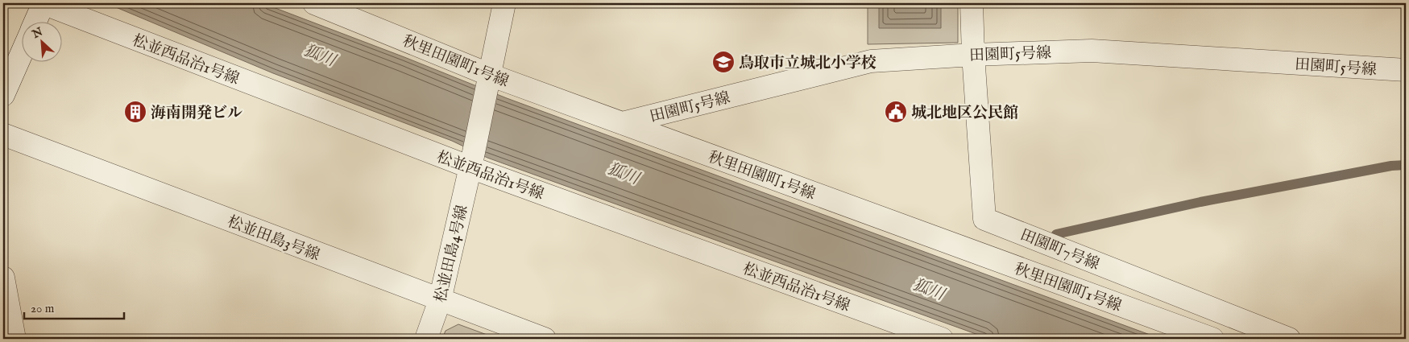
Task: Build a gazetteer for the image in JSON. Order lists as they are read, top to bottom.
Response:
{
  "streets": {
    "street": [
      "田園町5号線",
      "松並西品治1号線",
      "秋里田園町1号線",
      "松並田島3号線",
      "田園町7号線",
      "松並田島4号線"
    ]
  },
  "crossings": [
    ["田園町5号線", "秋里田園町1号線"],
    ["田園町5号線", "田園町7号線"],
    ["松並西品治1号線", "松並田島4号線"],
    ["秋里田園町1号線", "松並田島4号線"],
    ["松並田島3号線", "松並田島4号線"]
  ],
  "water": ["狐川"],
  "places": {
    "school or university": ["鳥取市立城北小学校"],
    "building": ["海南開発ビル"],
    "public building": ["城北地区公民館"]
  },
  "scale_bar": "20 m",
  "north": "top left"
}
